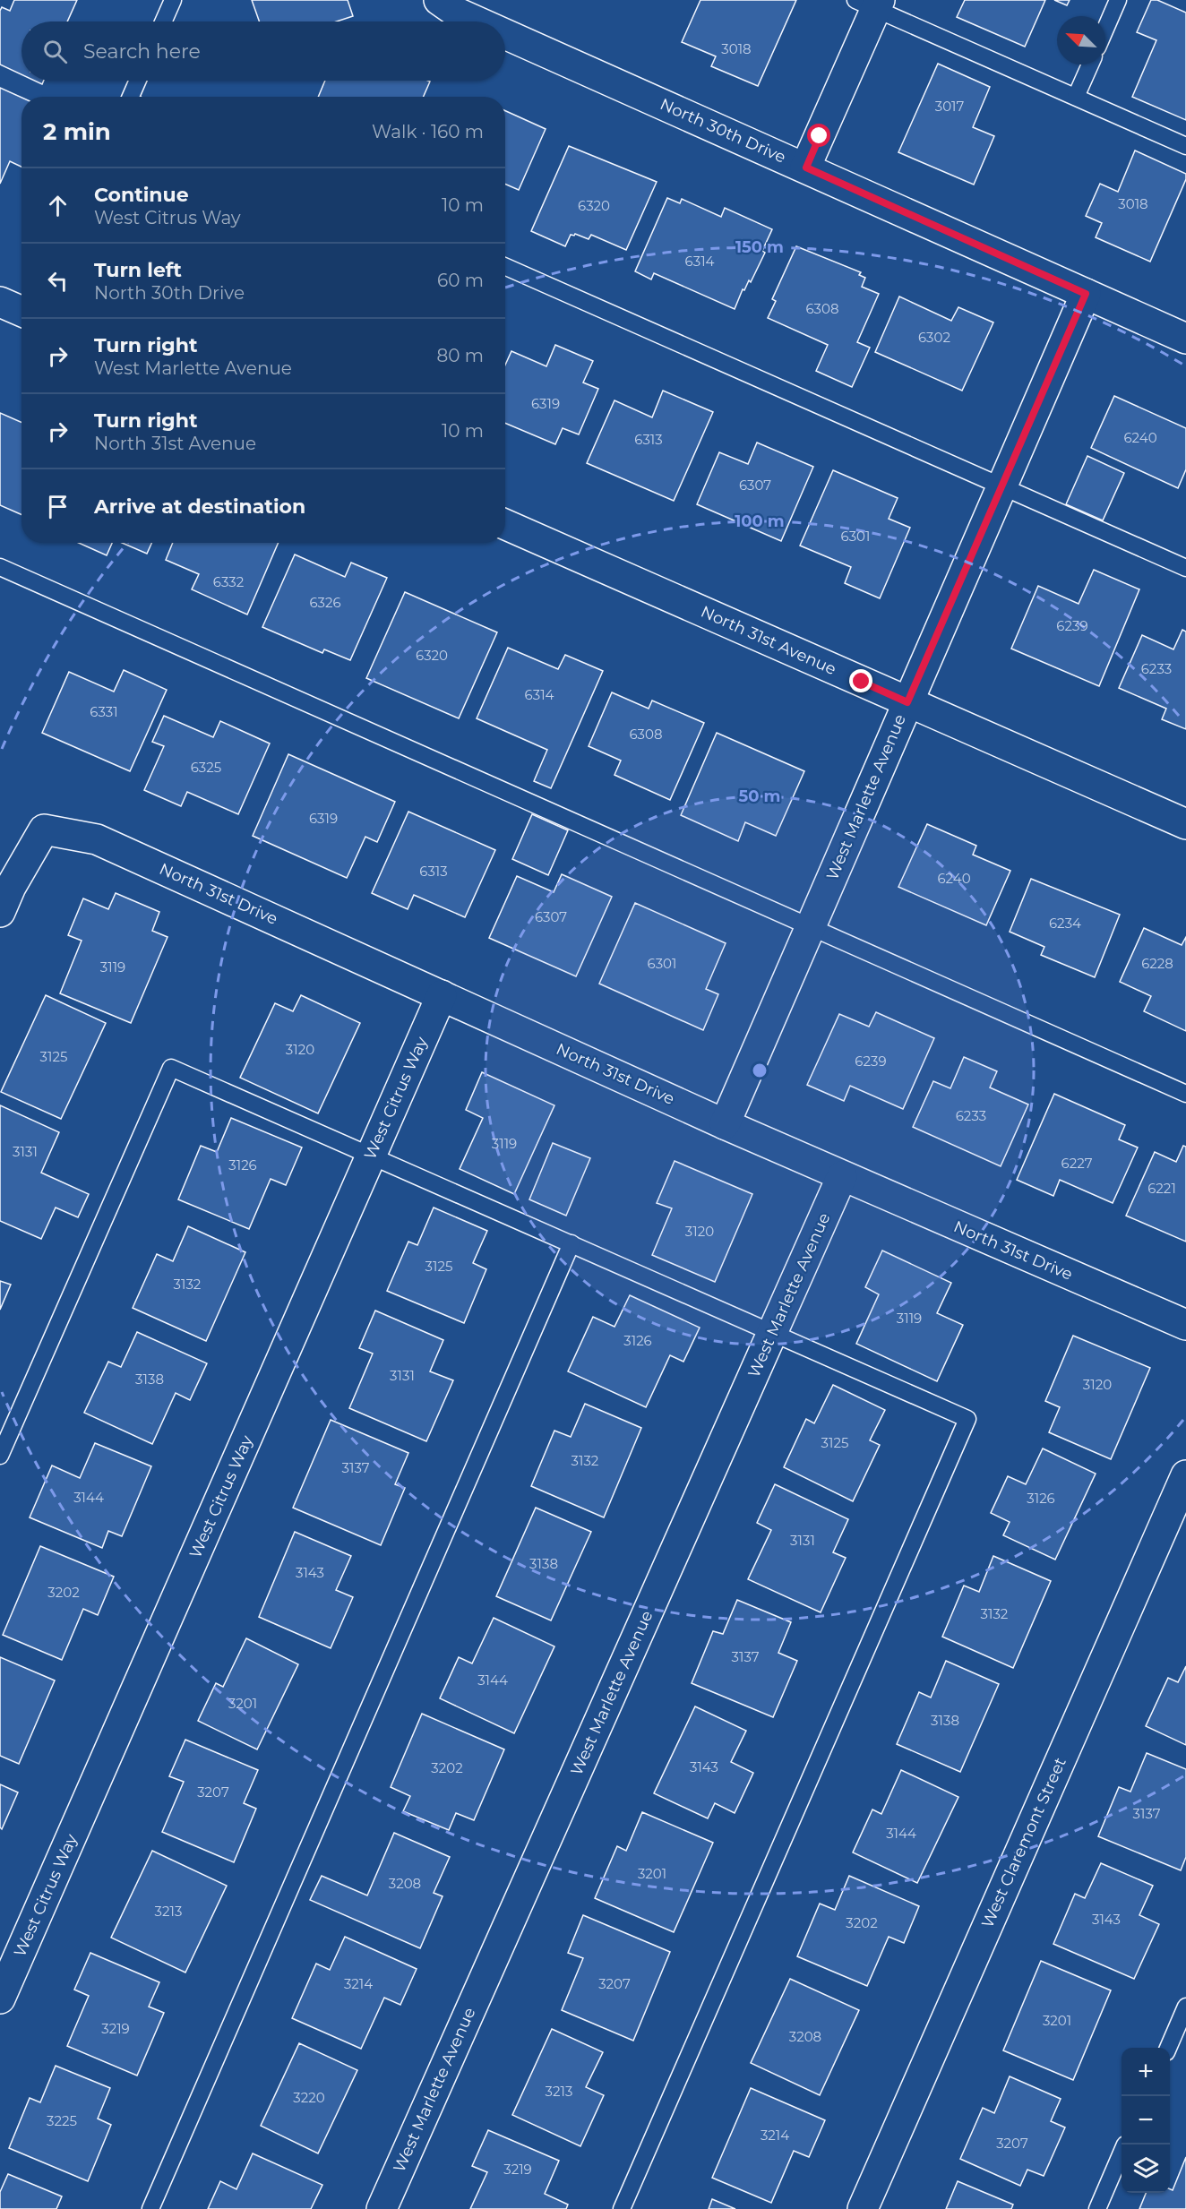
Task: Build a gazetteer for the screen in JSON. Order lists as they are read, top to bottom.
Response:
{
  "streets": {
    "street": [
      "North 30th Drive",
      "North 31st Avenue",
      "West Marlette Avenue",
      "North 31st Drive",
      "West Citrus Way",
      "West Claremont Street"
    ]
  },
  "crossings": [
    ["North 30th Drive", "West Marlette Avenue"],
    ["North 31st Avenue", "West Marlette Avenue"],
    ["West Marlette Avenue", "North 31st Drive"],
    ["North 31st Drive", "West Citrus Way"]
  ],
  "house_numbers": [
    "3018",
    "3017",
    "3018",
    "6320",
    "6314",
    "6308",
    "6302",
    "6319",
    "6240",
    "6313",
    "6307",
    "6301",
    "6332",
    "6326",
    "6239",
    "6320",
    "6233",
    "6314",
    "6331",
    "6308",
    "6325",
    "6319",
    "6313",
    "6240",
    "6307",
    "6234",
    "6301",
    "6228",
    "3119",
    "3120",
    "3125",
    "6239",
    "6233",
    "3119",
    "3131",
    "6227",
    "3126",
    "6221",
    "3120",
    "3125",
    "3132",
    "3119",
    "3126",
    "3131",
    "3138",
    "3120",
    "3125",
    "3132",
    "3137",
    "3144",
    "3126",
    "3131",
    "3138",
    "3143",
    "3202",
    "3132",
    "3137",
    "3144",
    "3201",
    "3138",
    "3143",
    "3202",
    "3207",
    "3137",
    "3144",
    "3201",
    "3208",
    "3213",
    "3143",
    "3202",
    "3214",
    "3207",
    "3201",
    "3219",
    "3208",
    "3213",
    "3220",
    "3225",
    "3214",
    "3207",
    "3219"
  ],
  "north": "top left",
  "page": {
    "search": "Search here",
    "heading": ["2 min", "Walk · 160 m"],
    "list": [
      ["Continue", "West Citrus Way", "10 m"],
      ["Turn left", "North 30th Drive", "60 m"],
      ["Turn right", "West Marlette Avenue", "80 m"],
      ["Turn right", "North 31st Avenue", "10 m"],
      "Arrive at destination"
    ],
    "map_buttons": ["+", "−"]
  },
  "rings": ["150 m", "100 m", "50 m"]
}
